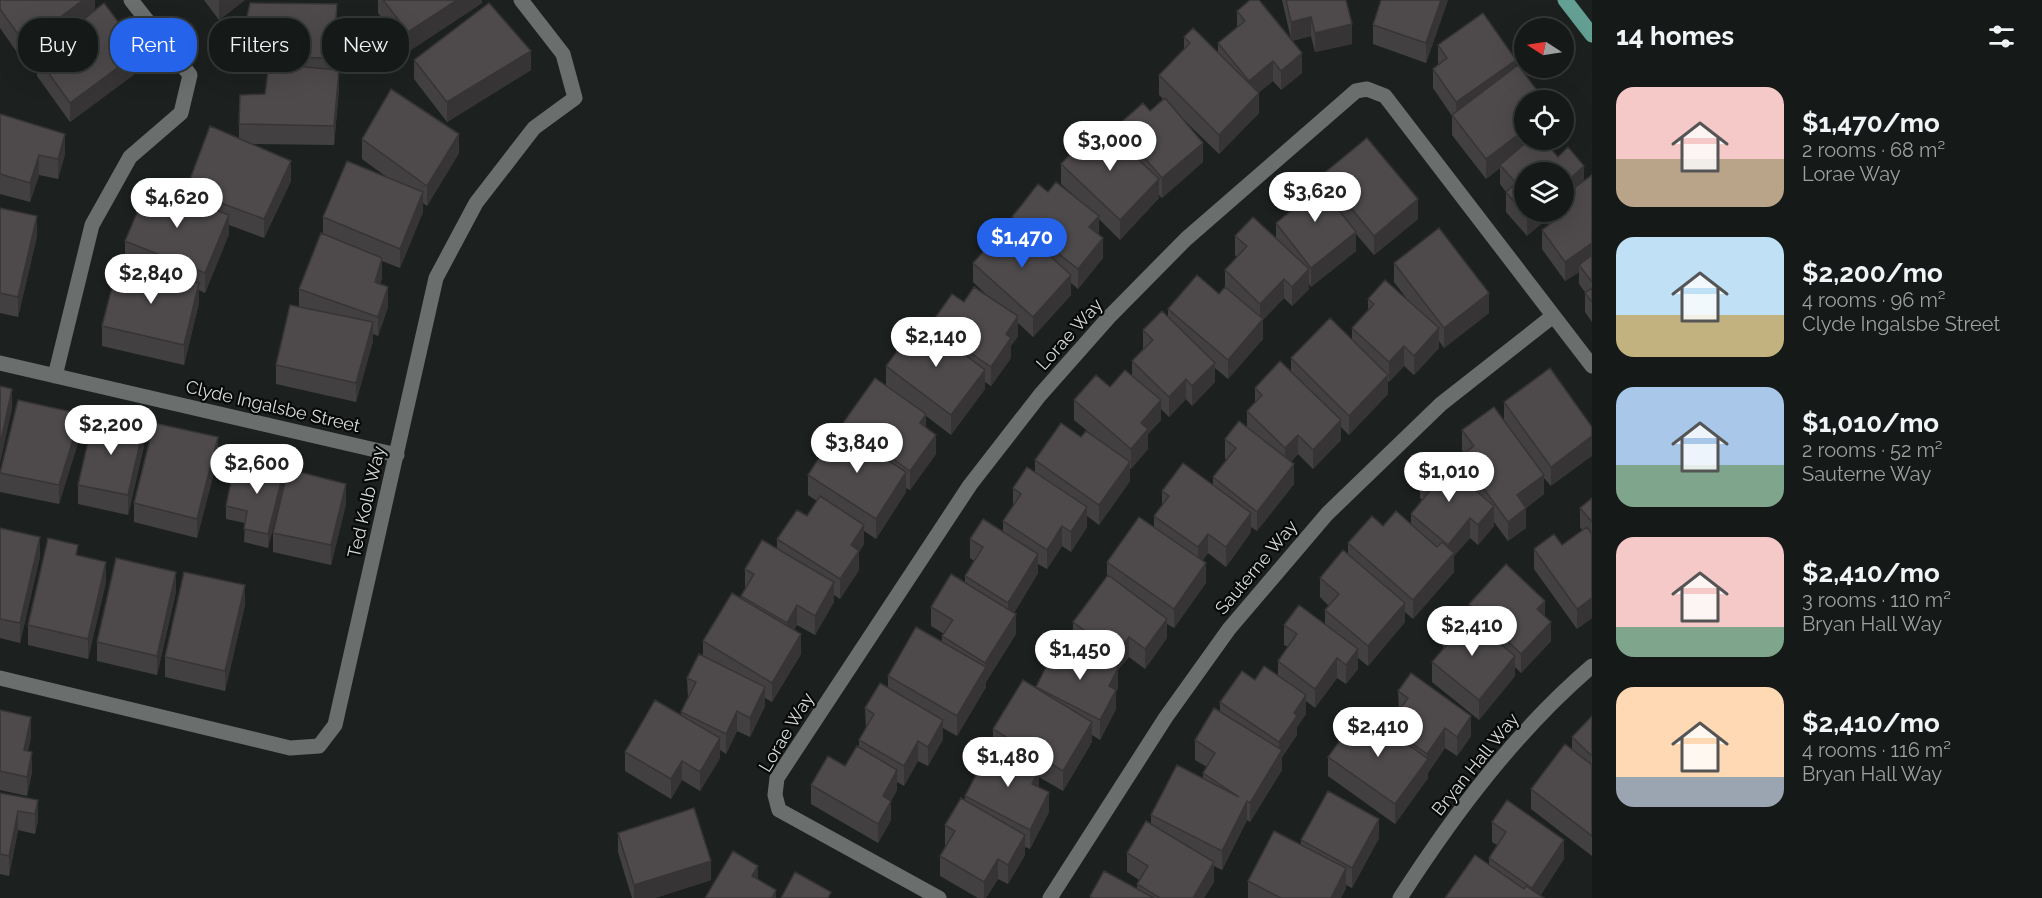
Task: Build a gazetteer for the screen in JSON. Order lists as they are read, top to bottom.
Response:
{
  "streets": {
    "street": [
      "Lorae Way",
      "Clyde Ingalsbe Street",
      "Ted Kolb Way",
      "Sauterne Way",
      "Bryan Hall Way"
    ]
  },
  "crossings": [
    ["Lorae Way", "Sauterne Way"],
    ["Clyde Ingalsbe Street", "Ted Kolb Way"]
  ],
  "north": "left",
  "page": {
    "heading": "14 homes",
    "chip": [
      "Buy",
      "Rent",
      "Filters",
      "New"
    ],
    "list": [
      {
        "name": "$1,470/mo",
        "note": "2 rooms · 68 m² · Lorae Way"
      },
      {
        "name": "$2,200/mo",
        "note": "4 rooms · 96 m² · Clyde Ingalsbe Street"
      },
      {
        "name": "$1,010/mo",
        "note": "2 rooms · 52 m² · Sauterne Way"
      },
      {
        "name": "$2,410/mo",
        "note": "3 rooms · 110 m² · Bryan Hall Way"
      },
      {
        "name": "$2,410/mo",
        "note": "4 rooms · 116 m² · Bryan Hall Way"
      }
    ],
    "price": [
      "$3,000",
      "$3,620",
      "$4,620",
      "$1,470",
      "$2,840",
      "$2,140",
      "$2,200",
      "$3,840",
      "$2,600",
      "$1,010",
      "$2,410",
      "$1,450",
      "$2,410",
      "$1,480"
    ]
  }
}
